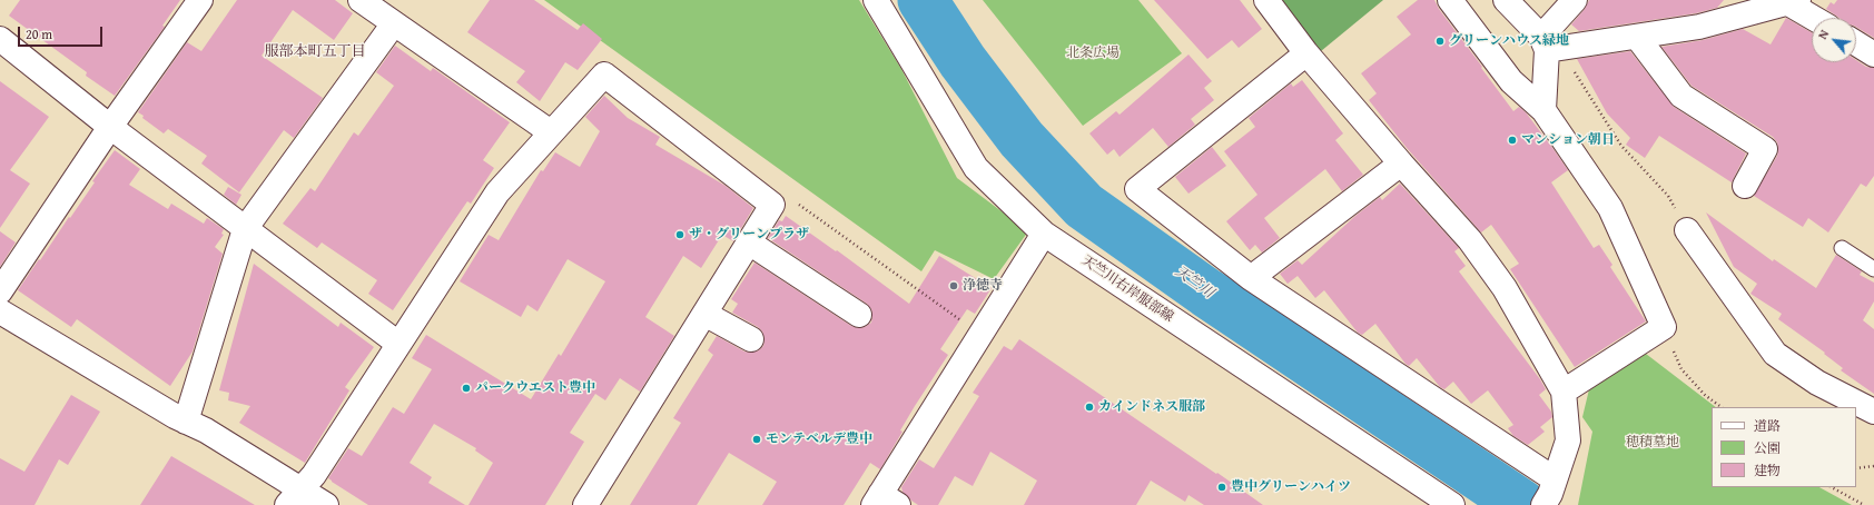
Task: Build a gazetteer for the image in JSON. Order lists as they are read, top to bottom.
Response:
{
  "streets": {
    "street": ["天竺川右岸服部線"]
  },
  "districts": ["服部本町五丁目"],
  "water": ["天竺川"],
  "parks": ["北条広場", "穂積墓地"],
  "places": [
    "グリーンハウス緑地",
    "マンション朝日",
    "ザ・グリーンプラザ",
    "浄徳寺",
    "パークウエスト豊中",
    "カインドネス服部",
    "モンテベルデ豊中",
    "豊中グリーンハイツ"
  ],
  "legend": ["道路", "公園", "建物"],
  "scale_bar": "20 m",
  "north": "top left"
}
